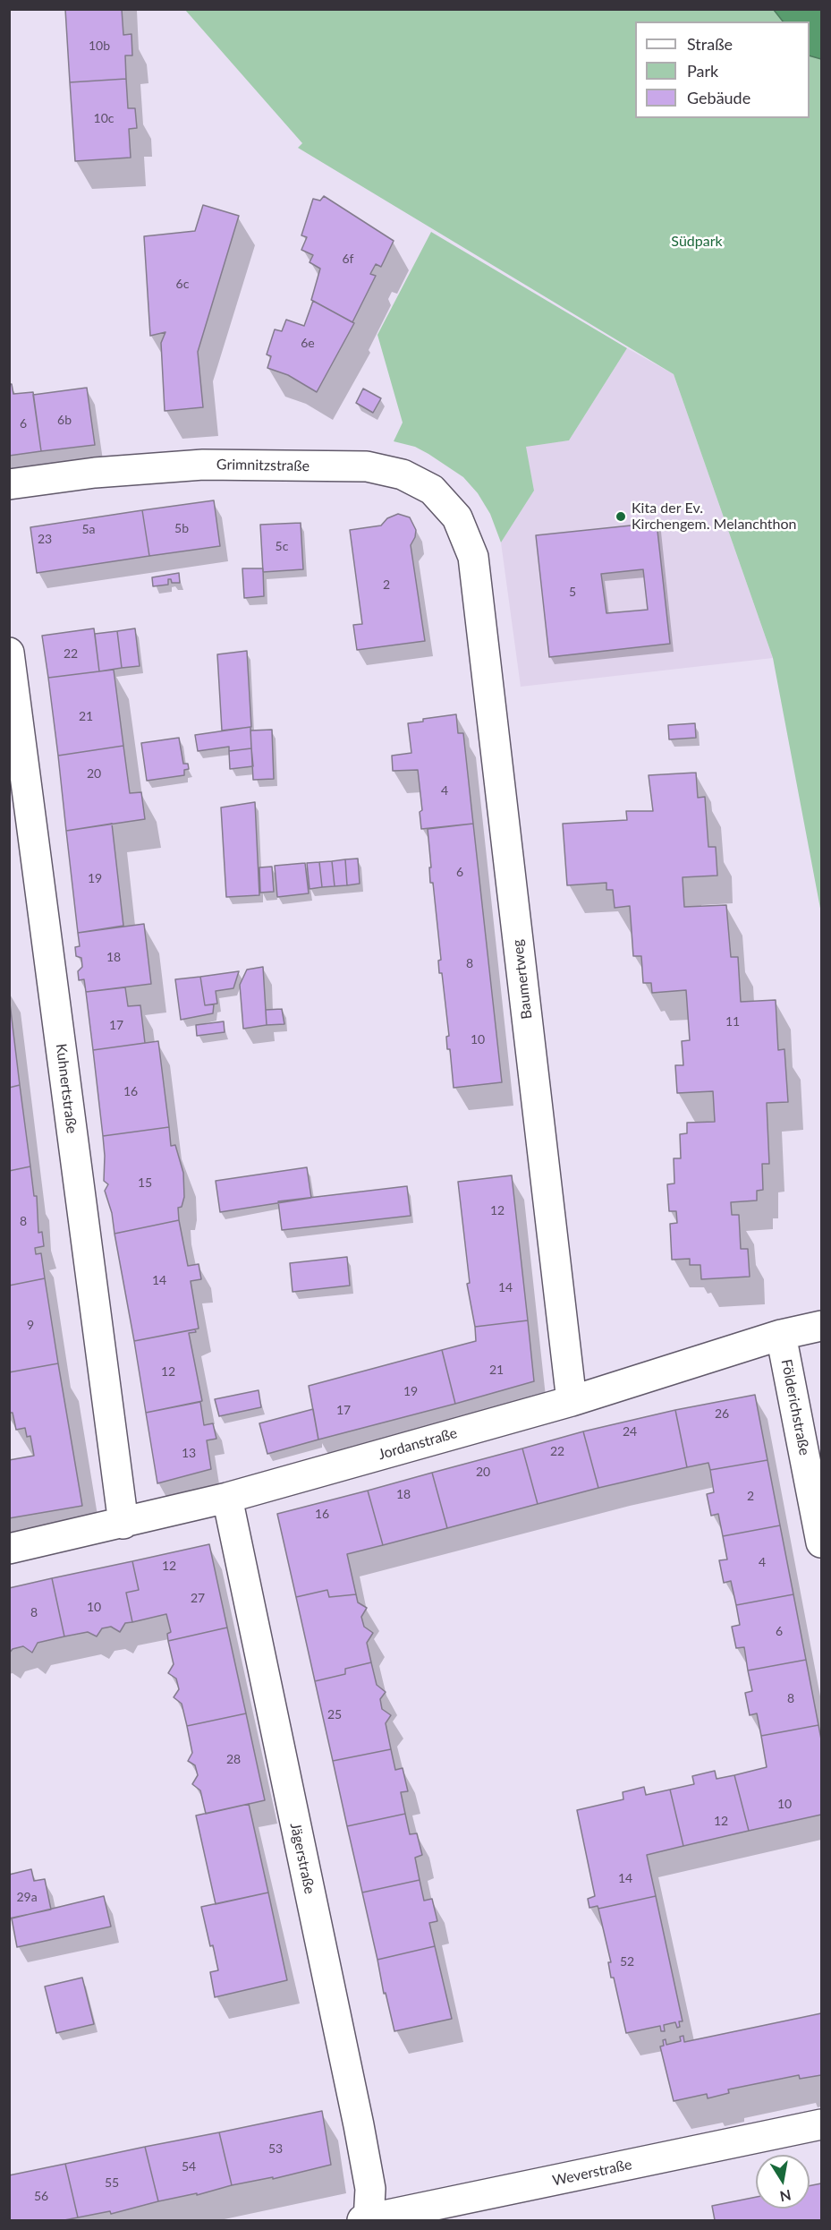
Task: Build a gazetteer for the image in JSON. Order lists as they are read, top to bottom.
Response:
{
  "streets": {
    "street": [
      "Grimnitzstraße",
      "Baumertweg",
      "Kuhnertstraße",
      "Földerichstraße",
      "Jordanstraße",
      "Jägerstraße",
      "Weverstraße"
    ]
  },
  "crossings": [
    ["Grimnitzstraße", "Baumertweg"],
    ["Baumertweg", "Jordanstraße"],
    ["Kuhnertstraße", "Jordanstraße"],
    ["Földerichstraße", "Jordanstraße"],
    ["Jordanstraße", "Jägerstraße"],
    ["Jägerstraße", "Weverstraße"]
  ],
  "parks": ["Südpark"],
  "places": ["Kita der Ev. Kirchengem. Melanchthon"],
  "house_numbers": [
    "10b",
    "10c",
    "6f",
    "6c",
    "6e",
    "6b",
    "6",
    "5b",
    "5a",
    "23",
    "5c",
    "2",
    "5",
    "22",
    "21",
    "20",
    "4",
    "6",
    "19",
    "18",
    "8",
    "11",
    "17",
    "10",
    "16",
    "15",
    "12",
    "8",
    "14",
    "14",
    "9",
    "21",
    "12",
    "19",
    "17",
    "26",
    "24",
    "22",
    "13",
    "20",
    "18",
    "2",
    "16",
    "4",
    "12",
    "27",
    "10",
    "8",
    "6",
    "8",
    "25",
    "28",
    "10",
    "12",
    "14",
    "29a",
    "52",
    "53",
    "54",
    "55",
    "56"
  ],
  "legend": ["Straße", "Park", "Gebäude"],
  "north": "bottom"
}
